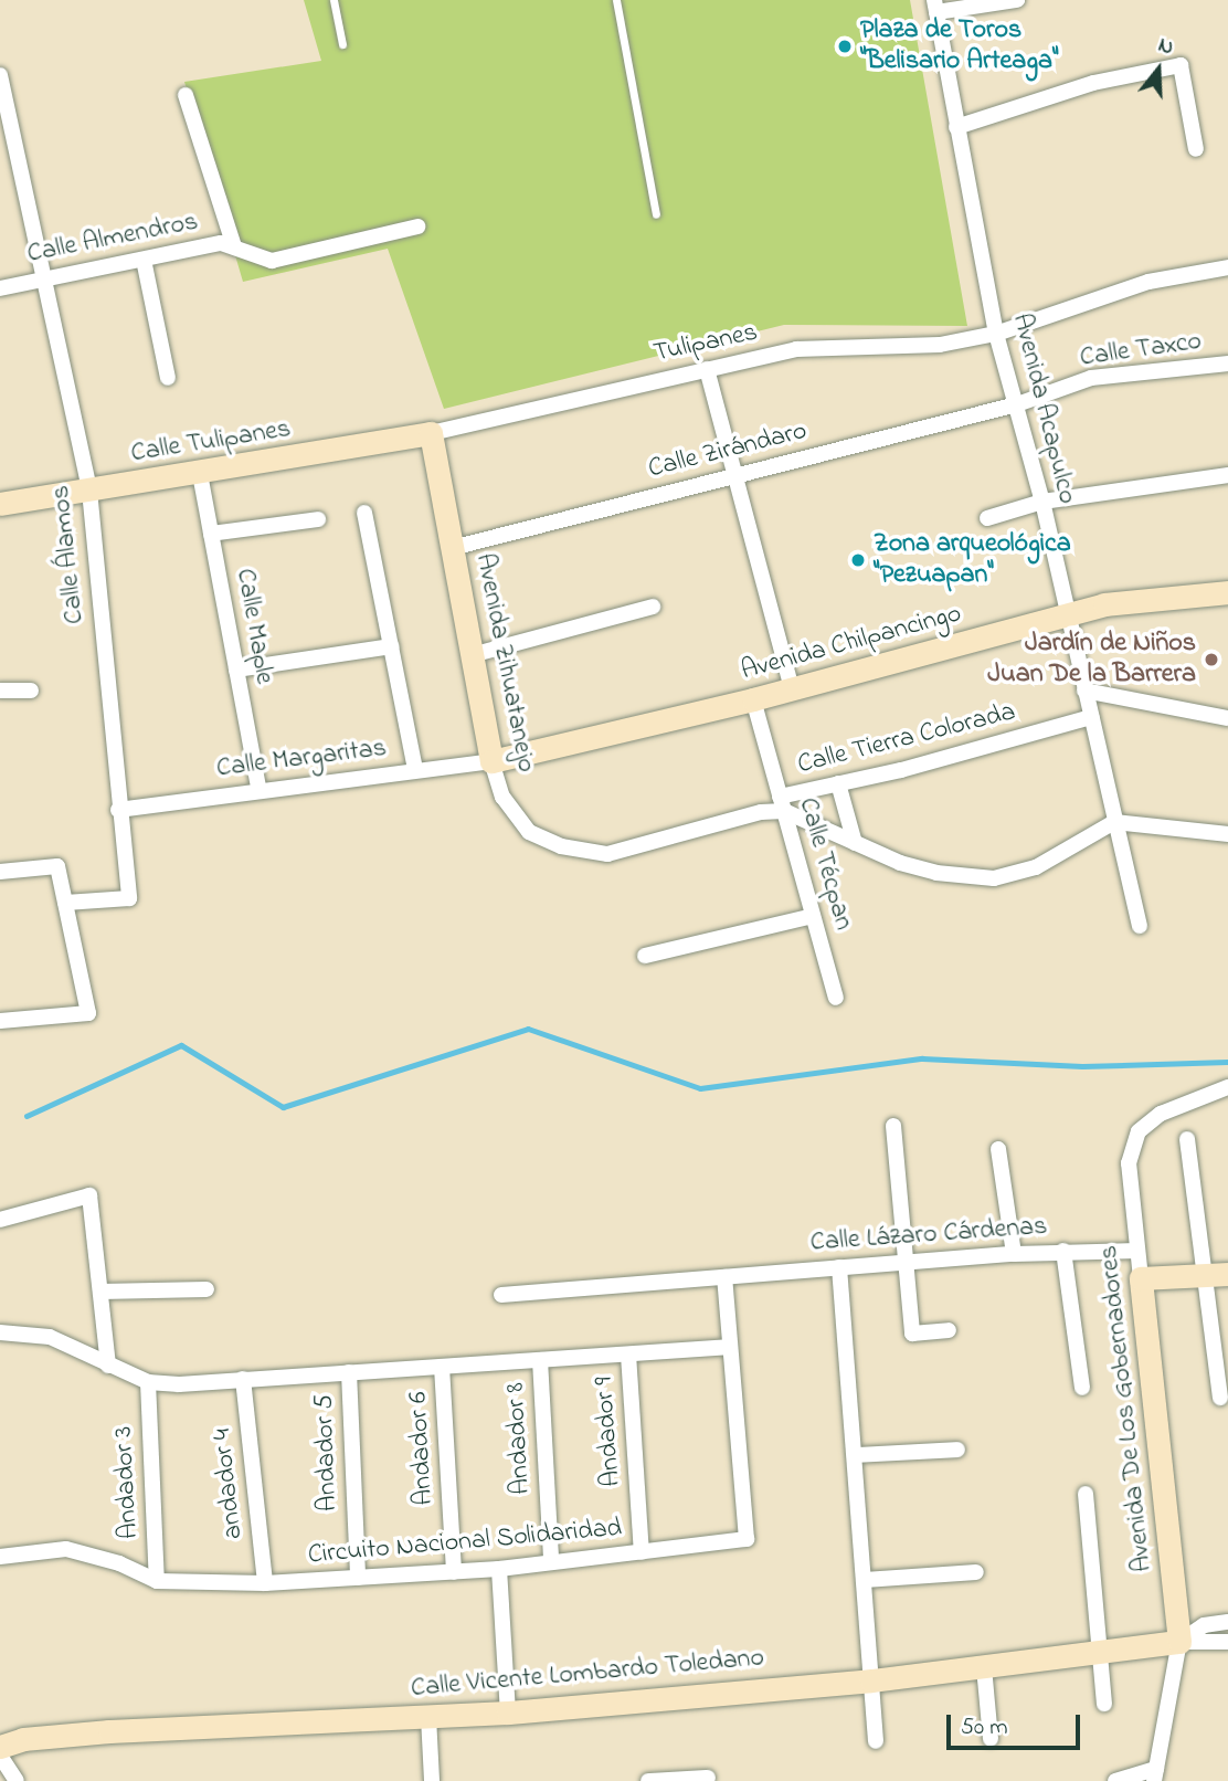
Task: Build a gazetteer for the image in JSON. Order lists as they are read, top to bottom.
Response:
{
  "streets": {
    "street": [
      "Calle Almendros",
      "Tulipanes",
      "Calle Taxco",
      "Avenida Acapulco",
      "Calle Tulipanes",
      "Calle Zirándaro",
      "Calle Álamos",
      "Calle Maple",
      "Avenida Chilpancingo",
      "Avenida Zihuatanejo",
      "Calle Tierra Colorada",
      "Calle Margaritas",
      "Calle Técpan",
      "Calle Lázaro Cárdenas",
      "Avenida De Los Gobernadores",
      "Andador 9",
      "Andador 8",
      "Andador 6",
      "Andador 5",
      "Andador 3",
      "andador 4",
      "Circuito Nacional Solidaridad",
      "Calle Vicente Lombardo Toledano"
    ]
  },
  "crossings": [
    ["Calle Almendros", "Calle Álamos"],
    ["Tulipanes", "Avenida Acapulco"],
    ["Tulipanes", "Calle Tulipanes"],
    ["Tulipanes", "Avenida Zihuatanejo"],
    ["Calle Taxco", "Avenida Acapulco"],
    ["Calle Taxco", "Calle Zirándaro"],
    ["Avenida Acapulco", "Calle Zirándaro"],
    ["Avenida Acapulco", "Avenida Chilpancingo"],
    ["Avenida Acapulco", "Calle Tierra Colorada"],
    ["Calle Tulipanes", "Calle Álamos"],
    ["Calle Tulipanes", "Calle Maple"],
    ["Calle Tulipanes", "Avenida Zihuatanejo"],
    ["Calle Zirándaro", "Avenida Zihuatanejo"],
    ["Calle Álamos", "Calle Margaritas"],
    ["Calle Maple", "Calle Margaritas"],
    ["Avenida Chilpancingo", "Avenida Zihuatanejo"],
    ["Avenida Chilpancingo", "Calle Margaritas"],
    ["Avenida Chilpancingo", "Calle Técpan"],
    ["Avenida Zihuatanejo", "Calle Tierra Colorada"],
    ["Avenida Zihuatanejo", "Calle Margaritas"],
    ["Avenida Zihuatanejo", "Calle Técpan"],
    ["Calle Tierra Colorada", "Calle Técpan"],
    ["Calle Lázaro Cárdenas", "Avenida De Los Gobernadores"],
    ["Calle Lázaro Cárdenas", "Circuito Nacional Solidaridad"],
    ["Avenida De Los Gobernadores", "Calle Vicente Lombardo Toledano"],
    ["Andador 9", "Circuito Nacional Solidaridad"],
    ["Andador 8", "Circuito Nacional Solidaridad"],
    ["Andador 6", "Circuito Nacional Solidaridad"],
    ["Andador 5", "Circuito Nacional Solidaridad"],
    ["Andador 3", "Circuito Nacional Solidaridad"],
    ["andador 4", "Circuito Nacional Solidaridad"]
  ],
  "places": ["Plaza de Toros \"Belisario Arteaga\"", "Zona arqueológica \"Pezuapan\"", "Jardín de Niños Juan De la Barrera"],
  "scale_bar": "50 m",
  "north": "top"
}
